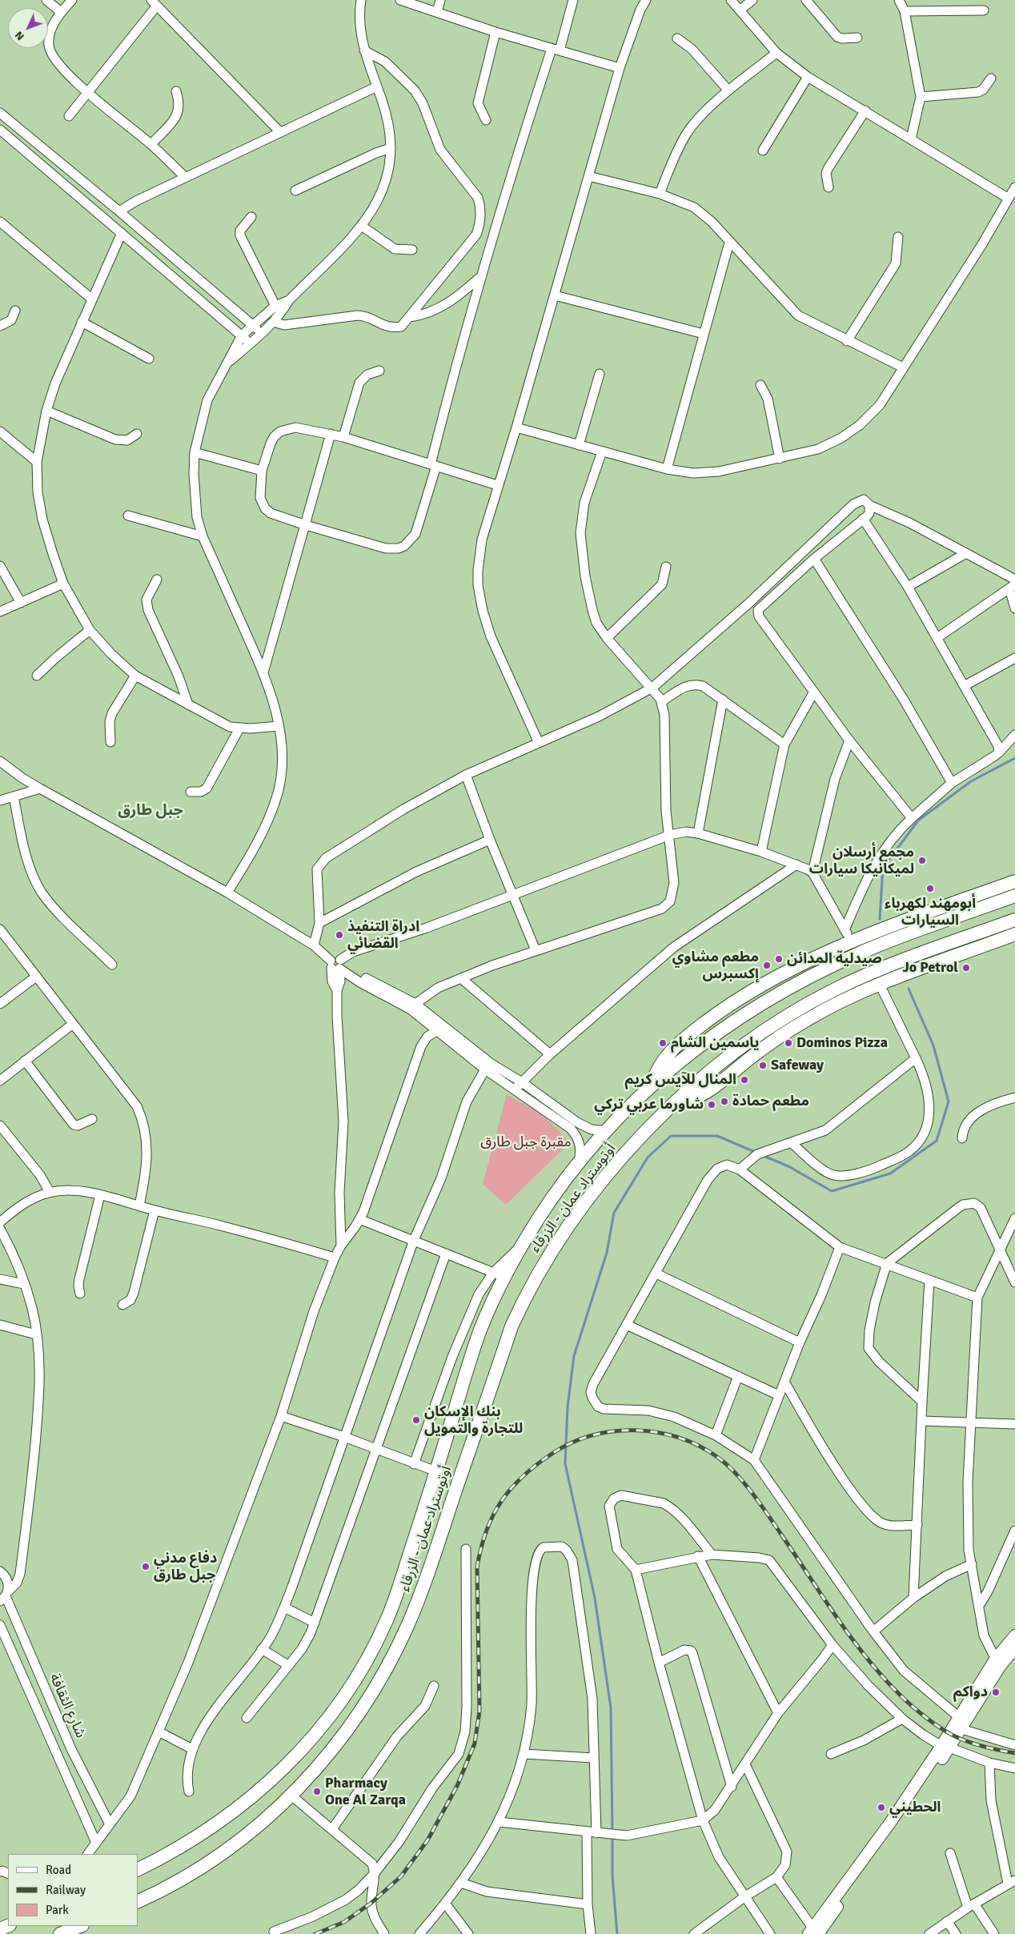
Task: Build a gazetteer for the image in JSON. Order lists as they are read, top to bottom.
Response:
{
  "streets": {
    "highway": ["أوتوستراد عمان - الزرقاء"],
    "street": ["شارع الثقافة"]
  },
  "districts": ["جبل طارق"],
  "parks": ["مقبرة جبل طارق"],
  "places": [
    "مجمع أرسلان لميكانيكا سيارات",
    "أبومهند لكهرباء السيارات",
    "ادراة التنفيذ القضائي",
    "صيدلية المدائن",
    "مطعم مشاوي إكسبرس",
    "Jo Petrol",
    "ياسمين الشام",
    "Dominos Pizza",
    "Safeway",
    "المنال للآيس كريم",
    "مطعم حمادة",
    "شاورما عربي تركي",
    "بنك الإسكان للتجارة والتمويل",
    "دفاع مدني جبل طارق",
    "دواكم",
    "Pharmacy One Al Zarqa",
    "الحطيني"
  ],
  "legend": ["Road", "Railway", "Park"],
  "north": "bottom left"
}
